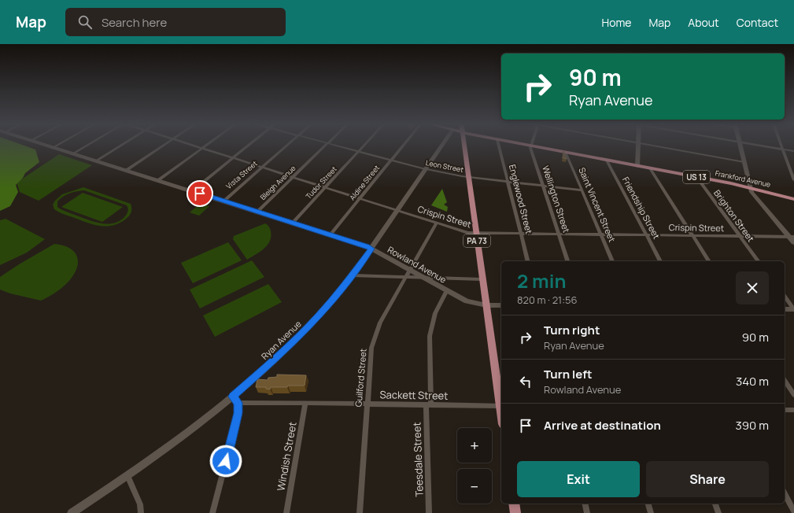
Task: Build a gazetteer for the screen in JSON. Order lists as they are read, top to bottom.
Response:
{
  "streets": {
    "main road": ["US 13", "Frankford Avenue", "PA 73"],
    "street": [
      "Leon Street",
      "Vista Street",
      "Bleigh Avenue",
      "Tudor Street",
      "Aldine Street",
      "Englewood Street",
      "Wellington Street",
      "Saint Vincent Street",
      "Friendship Street",
      "Brighton Street",
      "Crispin Street",
      "Rowland Avenue",
      "Ryan Avenue",
      "Guilford Street",
      "Sackett Street",
      "Windish Street",
      "Teesdale Street"
    ]
  },
  "crossings": [
    ["Leon Street", "Tudor Street"],
    ["Leon Street", "Aldine Street"],
    ["Leon Street", "Englewood Street"],
    ["Leon Street", "Wellington Street"],
    ["Leon Street", "Saint Vincent Street"],
    ["Leon Street", "PA 73"],
    ["Leon Street", "Ryan Avenue"],
    ["Vista Street", "Crispin Street"],
    ["Vista Street", "Rowland Avenue"],
    ["Frankford Avenue", "Wellington Street"],
    ["Frankford Avenue", "Saint Vincent Street"],
    ["Frankford Avenue", "Friendship Street"],
    ["Frankford Avenue", "Brighton Street"],
    ["Bleigh Avenue", "Crispin Street"],
    ["Bleigh Avenue", "Rowland Avenue"],
    ["Tudor Street", "Crispin Street"],
    ["Tudor Street", "Rowland Avenue"],
    ["Aldine Street", "Crispin Street"],
    ["Aldine Street", "Rowland Avenue"],
    ["Englewood Street", "Crispin Street"],
    ["Wellington Street", "Crispin Street"],
    ["Saint Vincent Street", "Crispin Street"],
    ["Friendship Street", "Crispin Street"],
    ["Brighton Street", "Crispin Street"],
    ["Crispin Street", "PA 73"],
    ["Crispin Street", "Ryan Avenue"],
    ["Crispin Street", "Guilford Street"],
    ["PA 73", "Rowland Avenue"],
    ["PA 73", "Sackett Street"],
    ["Rowland Avenue", "Ryan Avenue"],
    ["Rowland Avenue", "Guilford Street"],
    ["Rowland Avenue", "Teesdale Street"],
    ["Guilford Street", "Sackett Street"],
    ["Sackett Street", "Windish Street"],
    ["Sackett Street", "Teesdale Street"]
  ],
  "page": {
    "header": "Map",
    "search": "Search here",
    "nav": [
      "Home",
      "Map",
      "About",
      "Contact"
    ],
    "turn": ["90 m", "Ryan Avenue"],
    "heading": ["2 min", "820 m · 21:56"],
    "list": [
      {
        "name": "Turn right",
        "note": "Ryan Avenue",
        "value": "90 m"
      },
      {
        "name": "Turn left",
        "note": "Rowland Avenue",
        "value": "340 m"
      },
      {
        "name": "Arrive at destination",
        "value": "390 m"
      }
    ],
    "map_buttons": ["+", "−"],
    "buttons": ["Exit", "Share"]
  }
}
